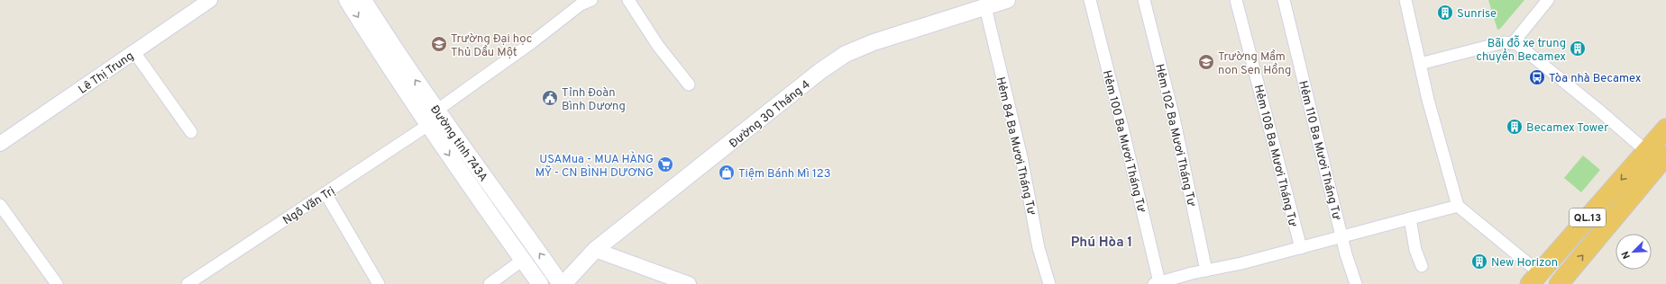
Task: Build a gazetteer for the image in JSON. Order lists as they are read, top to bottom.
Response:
{
  "streets": {
    "highway": ["QL.13"],
    "main road": ["Đường 30 Tháng 4", "Đường tỉnh 743A"],
    "street": [
      "Lê Thị Trung",
      "Hẻm 102 Ba Mươi Tháng Tư",
      "Hẻm 100 Ba Mươi Tháng Tư",
      "Hẻm 84 Ba Mươi Tháng Tư",
      "Hẻm 110 Ba Mươi Tháng Tư",
      "Hẻm 108 Ba Mươi Tháng Tư",
      "Ngô Văn Trị"
    ]
  },
  "crossings": [
    ["Đường 30 Tháng 4", "Đường tỉnh 743A"],
    ["Đường 30 Tháng 4", "Hẻm 84 Ba Mươi Tháng Tư"],
    ["Đường tỉnh 743A", "Ngô Văn Trị"]
  ],
  "districts": ["Phú Hòa 1"],
  "places": {
    "building": [
      "Sunrise",
      "Bãi đỗ xe trung chuyển Becamex",
      "Becamex Tower",
      "New Horizon"
    ],
    "school or university": ["Trường Đại học Thủ Dầu Một", "Trường Mầm non Sen Hồng"],
    "bus stop": ["Tòa nhà Becamex"],
    "public building": ["Tỉnh Đoàn Bình Dương"],
    "supermarket": ["USAMua - MUA HÀNG MỸ - CN BÌNH DƯƠNG"],
    "shop": ["Tiệm Bánh Mì 123"]
  },
  "north": "bottom left"
}
